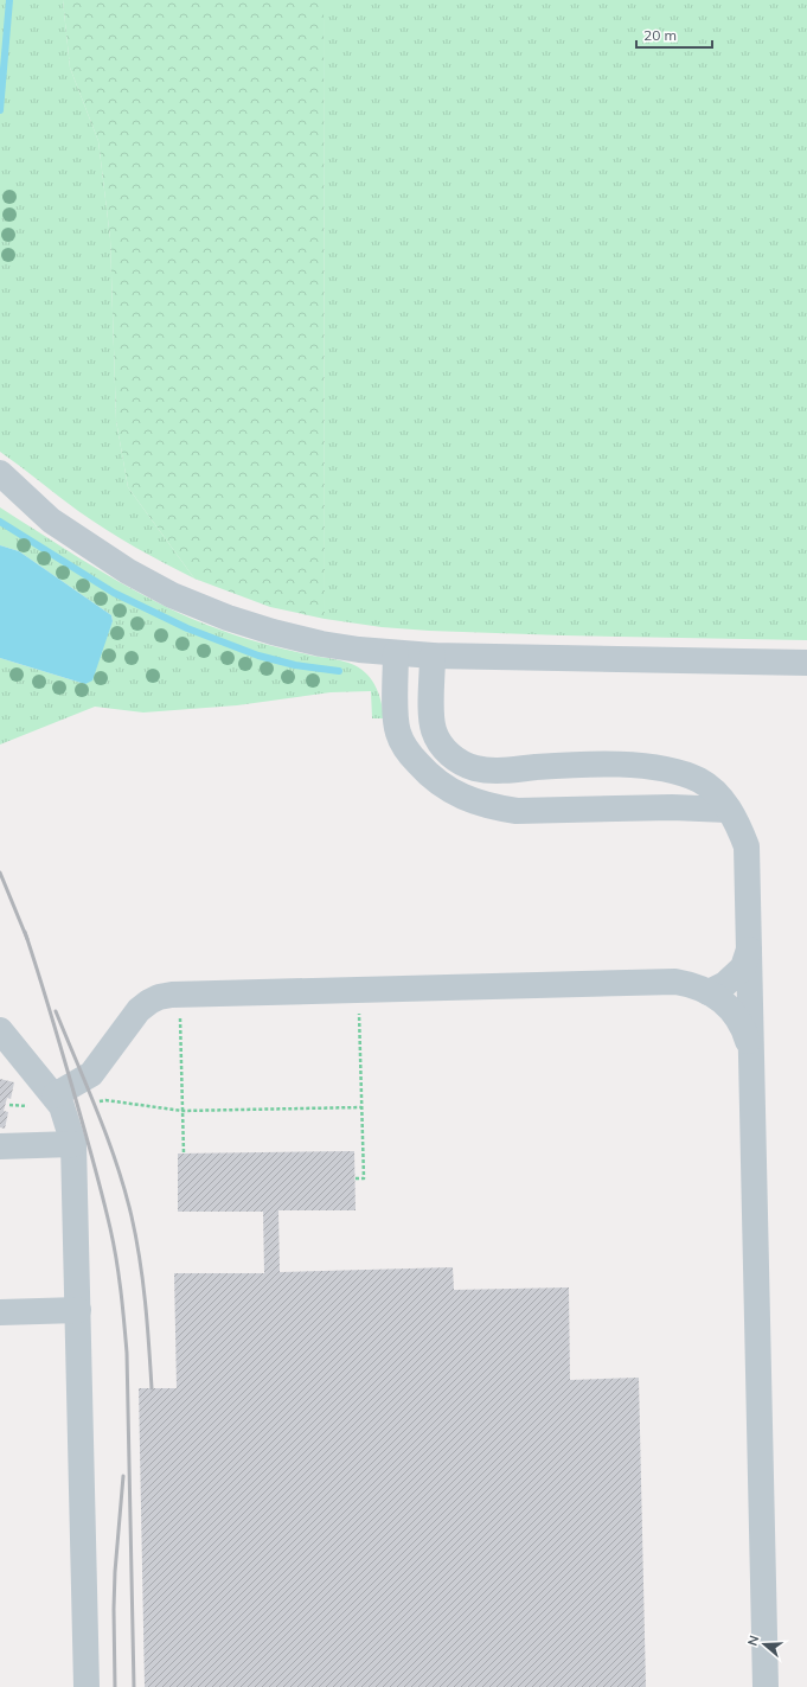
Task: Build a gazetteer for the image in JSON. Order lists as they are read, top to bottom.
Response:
{
  "scale_bar": "20 m",
  "north": "left"
}
